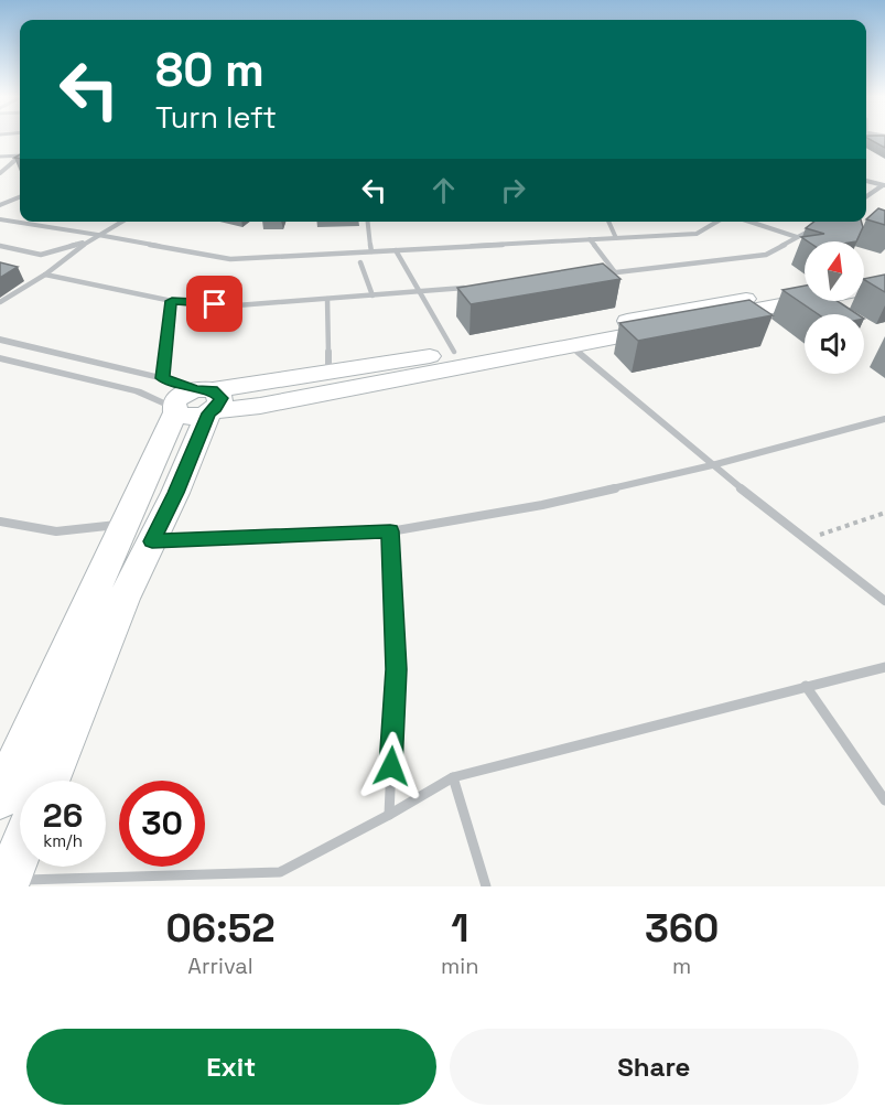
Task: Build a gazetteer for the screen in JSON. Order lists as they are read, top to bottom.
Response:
{
  "north": "top",
  "page": {
    "turn": ["80 m", "Turn left"],
    "speed": "26 km/h",
    "limit": "30",
    "eta": [
      "06:52",
      "Arrival",
      "1",
      "min",
      "360",
      "m"
    ],
    "buttons": ["Exit", "Share"]
  }
}
